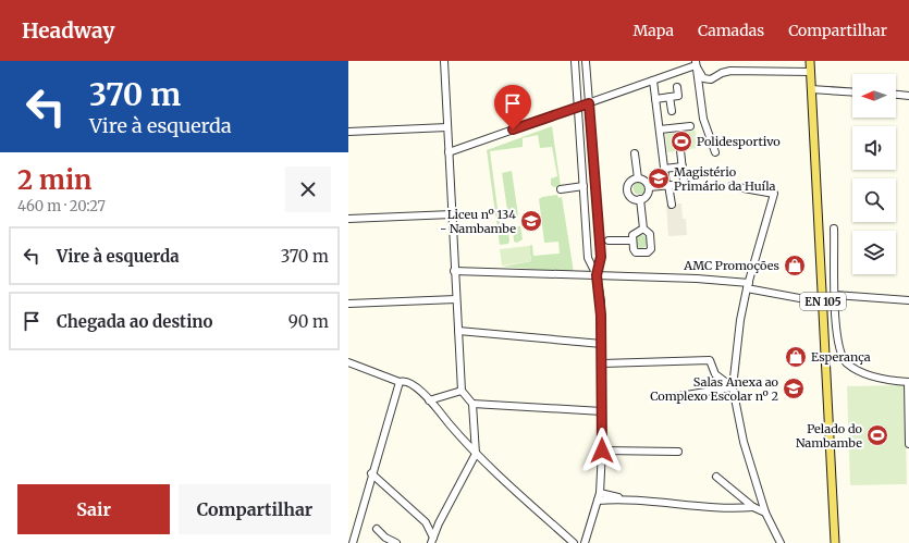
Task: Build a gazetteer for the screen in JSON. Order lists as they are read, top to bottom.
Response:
{
  "streets": {
    "main road": ["EN 105"]
  },
  "places": {
    "sports": ["Polidesportivo", "Pelado do Nambambe"],
    "school or university": ["Magistério Primário da Huíla", "Liceu nº 134 - Nambambe", "Salas Anexa ao Complexo Escolar nº 2"],
    "shop": ["AMC Promoções", "Esperança"]
  },
  "north": "left",
  "page": {
    "header": "Headway",
    "nav": ["Mapa", "Camadas", "Compartilhar"],
    "turn": ["370 m", "Vire à esquerda"],
    "heading": ["2 min", "460 m · 20:27"],
    "list": [
      {
        "name": "Vire à esquerda",
        "value": "370 m"
      },
      {
        "name": "Chegada ao destino",
        "value": "90 m"
      }
    ],
    "buttons": ["Sair", "Compartilhar"]
  }
}
